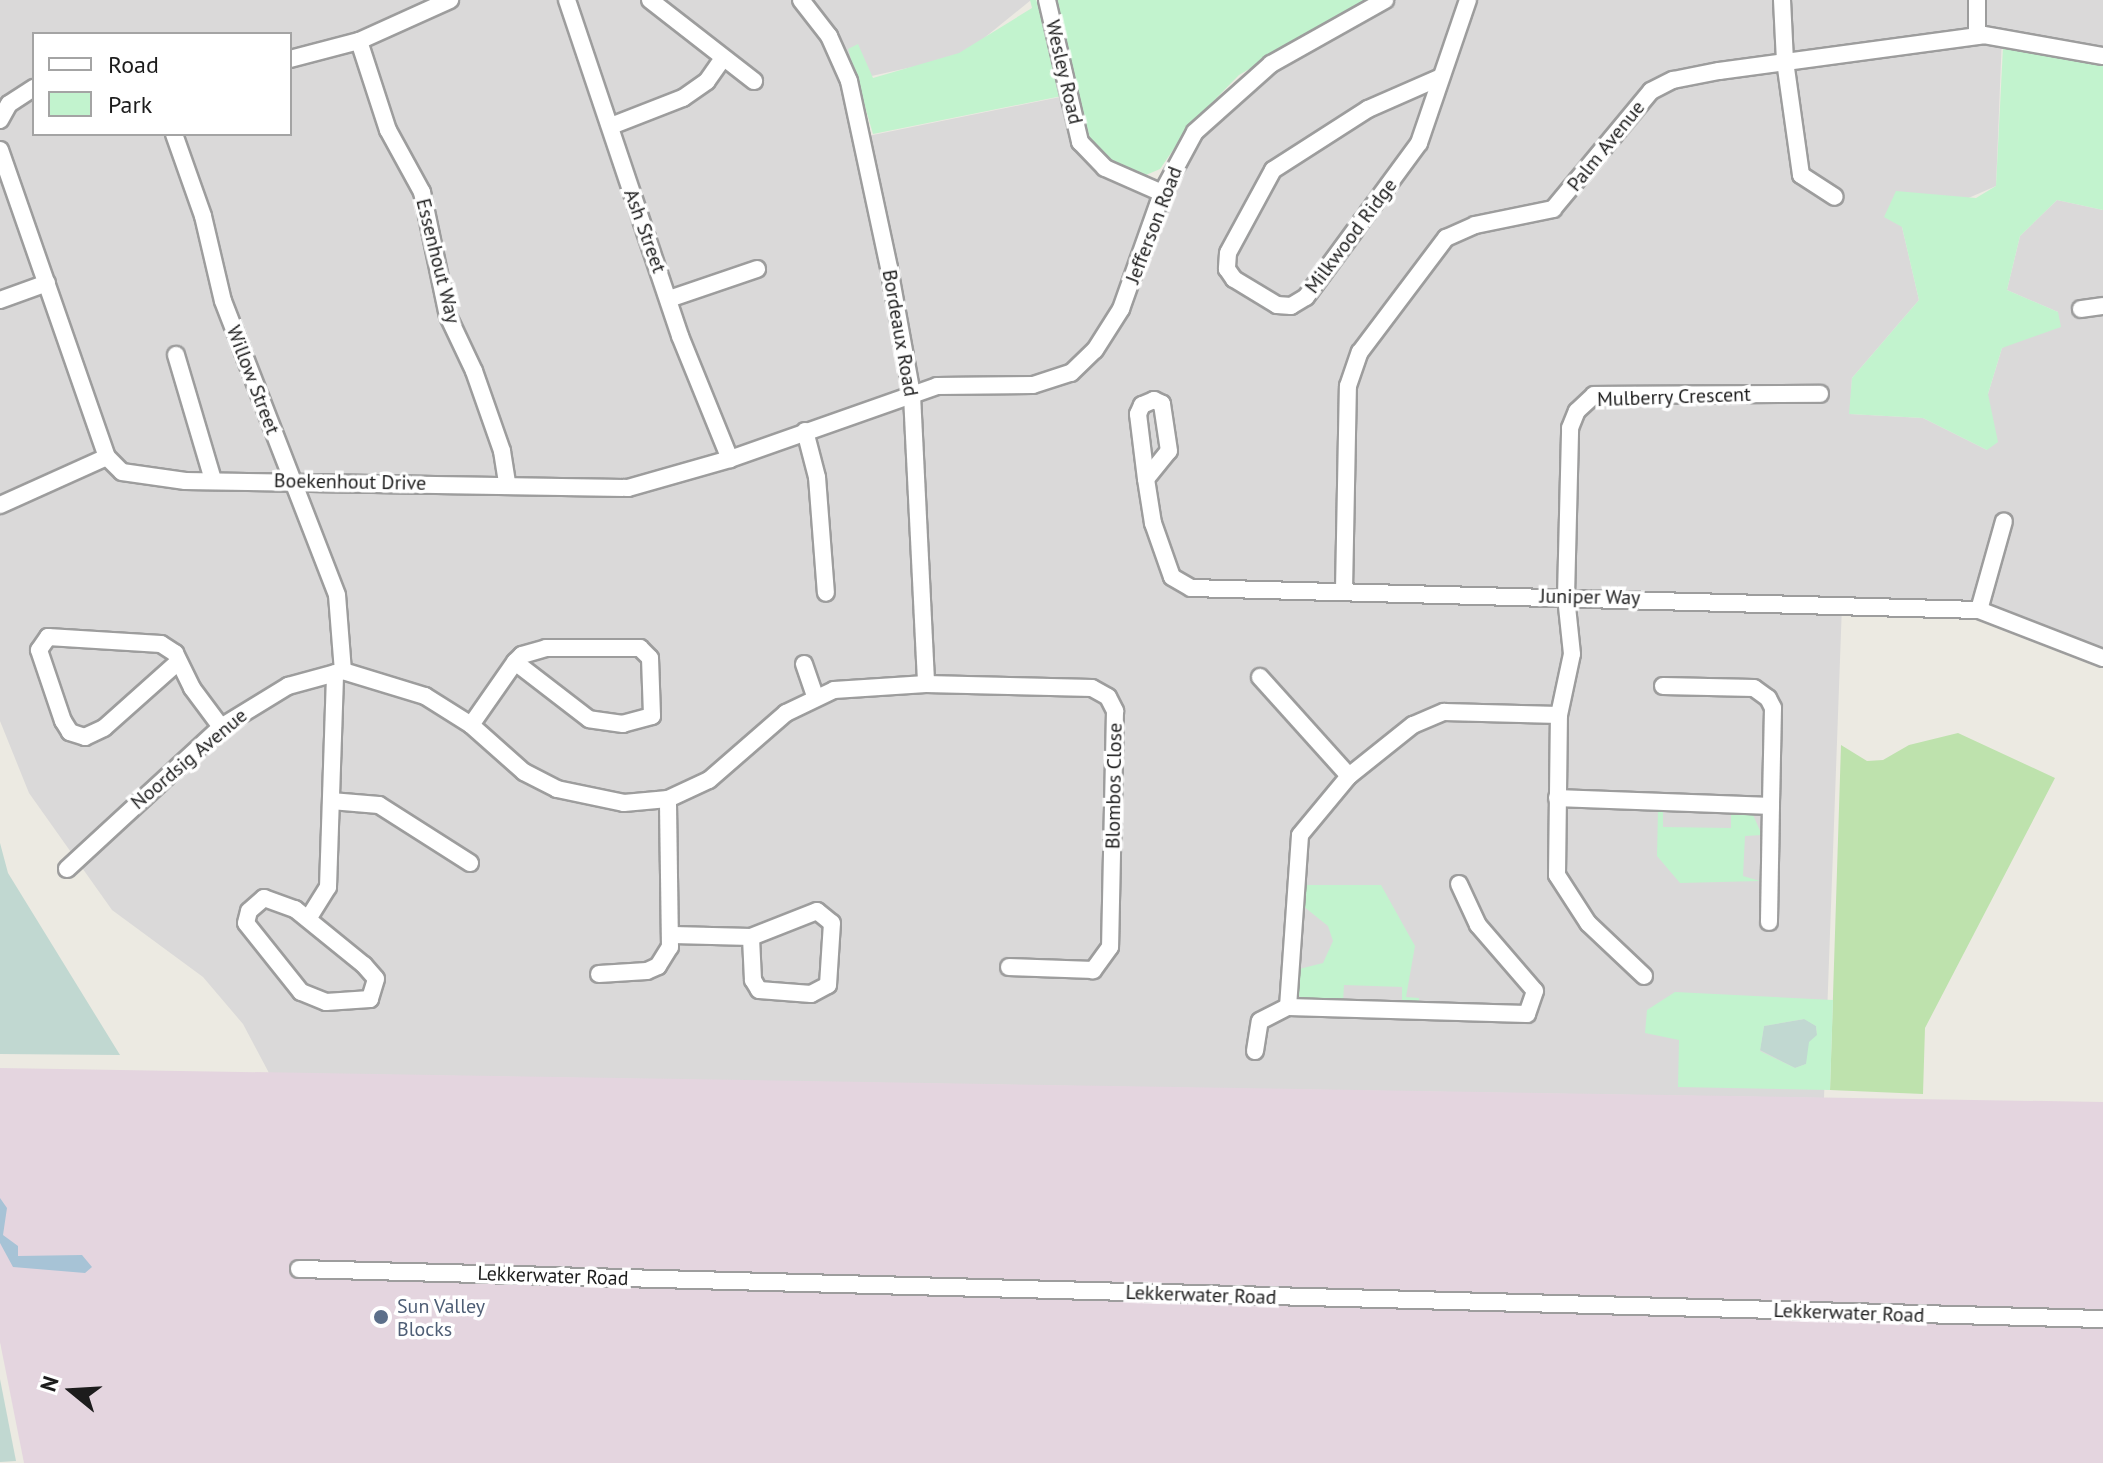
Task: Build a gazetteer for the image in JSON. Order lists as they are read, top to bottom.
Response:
{
  "streets": {
    "street": [
      "Wesley Road",
      "Palm Avenue",
      "Jefferson Road",
      "Ash Street",
      "Milkwood Ridge",
      "Essenhout Way",
      "Bordeaux Road",
      "Willow Street",
      "Mulberry Crescent",
      "Boekenhout Drive",
      "Juniper Way",
      "Noordsig Avenue",
      "Blombos Close",
      "Lekkerwater Road"
    ]
  },
  "crossings": [
    ["Wesley Road", "Jefferson Road"],
    ["Palm Avenue", "Juniper Way"],
    ["Jefferson Road", "Bordeaux Road"],
    ["Jefferson Road", "Boekenhout Drive"],
    ["Ash Street", "Boekenhout Drive"],
    ["Essenhout Way", "Boekenhout Drive"],
    ["Bordeaux Road", "Boekenhout Drive"],
    ["Bordeaux Road", "Blombos Close"],
    ["Willow Street", "Boekenhout Drive"],
    ["Willow Street", "Noordsig Avenue"],
    ["Mulberry Crescent", "Juniper Way"]
  ],
  "places": ["Sun Valley Blocks"],
  "legend": ["Road", "Park"],
  "north": "left"
}
